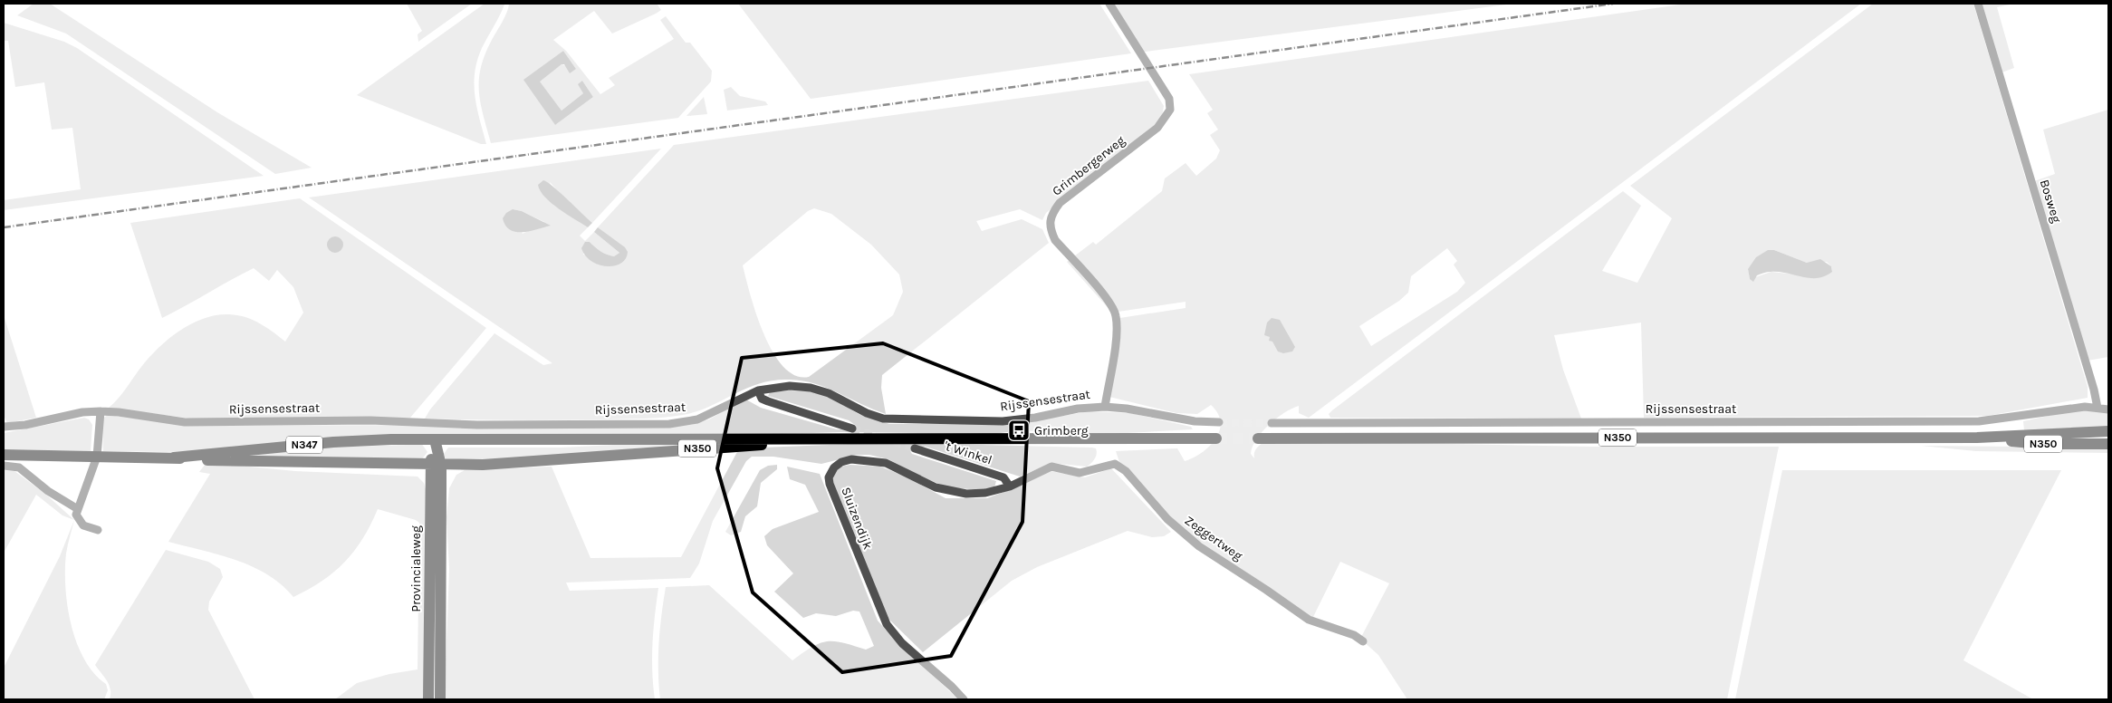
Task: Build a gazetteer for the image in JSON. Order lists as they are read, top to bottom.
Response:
{
  "streets": {
    "main road": ["N350", "N347", "Provincialeweg"],
    "street": [
      "Grimbergerweg",
      "Bosweg",
      "Rijssensestraat",
      "'t Winkel",
      "Sluizendijk",
      "Zeggertweg"
    ]
  },
  "crossings": [
    ["Grimbergerweg", "Rijssensestraat"],
    ["Bosweg", "Rijssensestraat"],
    ["N350", "N347"],
    ["N350", "Provincialeweg"],
    ["N347", "Provincialeweg"],
    ["'t Winkel", "Sluizendijk"],
    ["'t Winkel", "Zeggertweg"],
    ["Sluizendijk", "Zeggertweg"]
  ],
  "places": {
    "bus stop": ["Grimberg"]
  }
}
